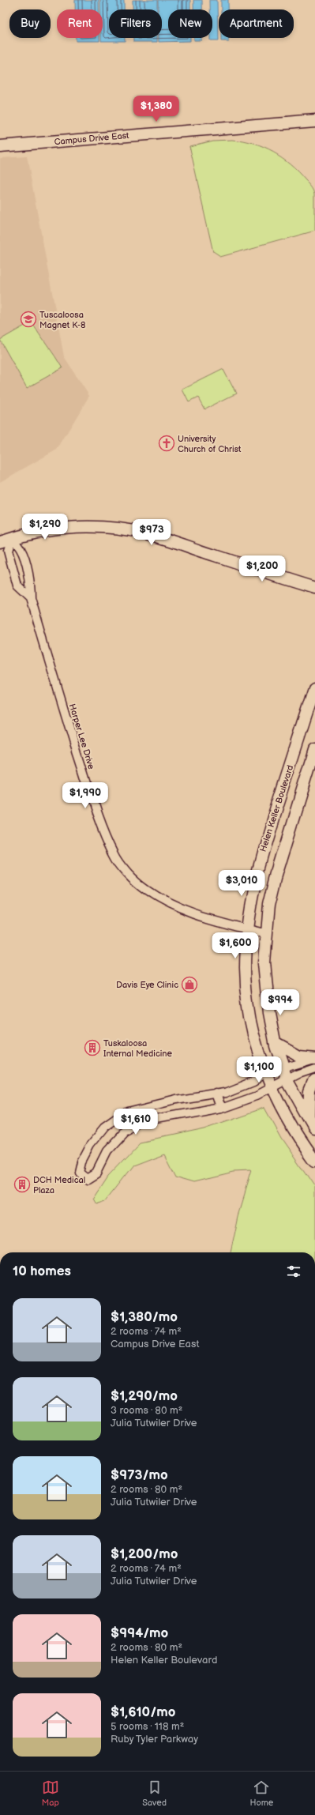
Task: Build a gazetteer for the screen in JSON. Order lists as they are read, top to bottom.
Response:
{
  "streets": {
    "street": ["Campus Drive East", "Harper Lee Drive", "Helen Keller Boulevard"]
  },
  "crossings": [
    ["Harper Lee Drive", "Helen Keller Boulevard"]
  ],
  "places": {
    "school or university": ["Tuscaloosa Magnet K-8"],
    "church": ["University Church of Christ"],
    "shop": ["Davis Eye Clinic"],
    "building": ["Tuskaloosa Internal Medicine", "DCH Medical Plaza"]
  },
  "page": {
    "chip": [
      "Buy",
      "Rent",
      "Filters",
      "New",
      "Apartment"
    ],
    "price": [
      "$1,380",
      "$1,290",
      "$973",
      "$1,200",
      "$1,990",
      "$3,010",
      "$1,600",
      "$994",
      "$1,100",
      "$1,610"
    ],
    "heading": "10 homes",
    "list": [
      {
        "name": "$1,380/mo",
        "note": "2 rooms · 74 m² · Campus Drive East"
      },
      {
        "name": "$1,290/mo",
        "note": "3 rooms · 80 m² · Julia Tutwiler Drive"
      },
      {
        "name": "$973/mo",
        "note": "2 rooms · 80 m² · Julia Tutwiler Drive"
      },
      {
        "name": "$1,200/mo",
        "note": "2 rooms · 74 m² · Julia Tutwiler Drive"
      },
      {
        "name": "$994/mo",
        "note": "2 rooms · 80 m² · Helen Keller Boulevard"
      },
      {
        "name": "$1,610/mo",
        "note": "5 rooms · 118 m² · Ruby Tyler Parkway"
      }
    ],
    "tabs": ["Map", "Saved", "Home"]
  }
}
